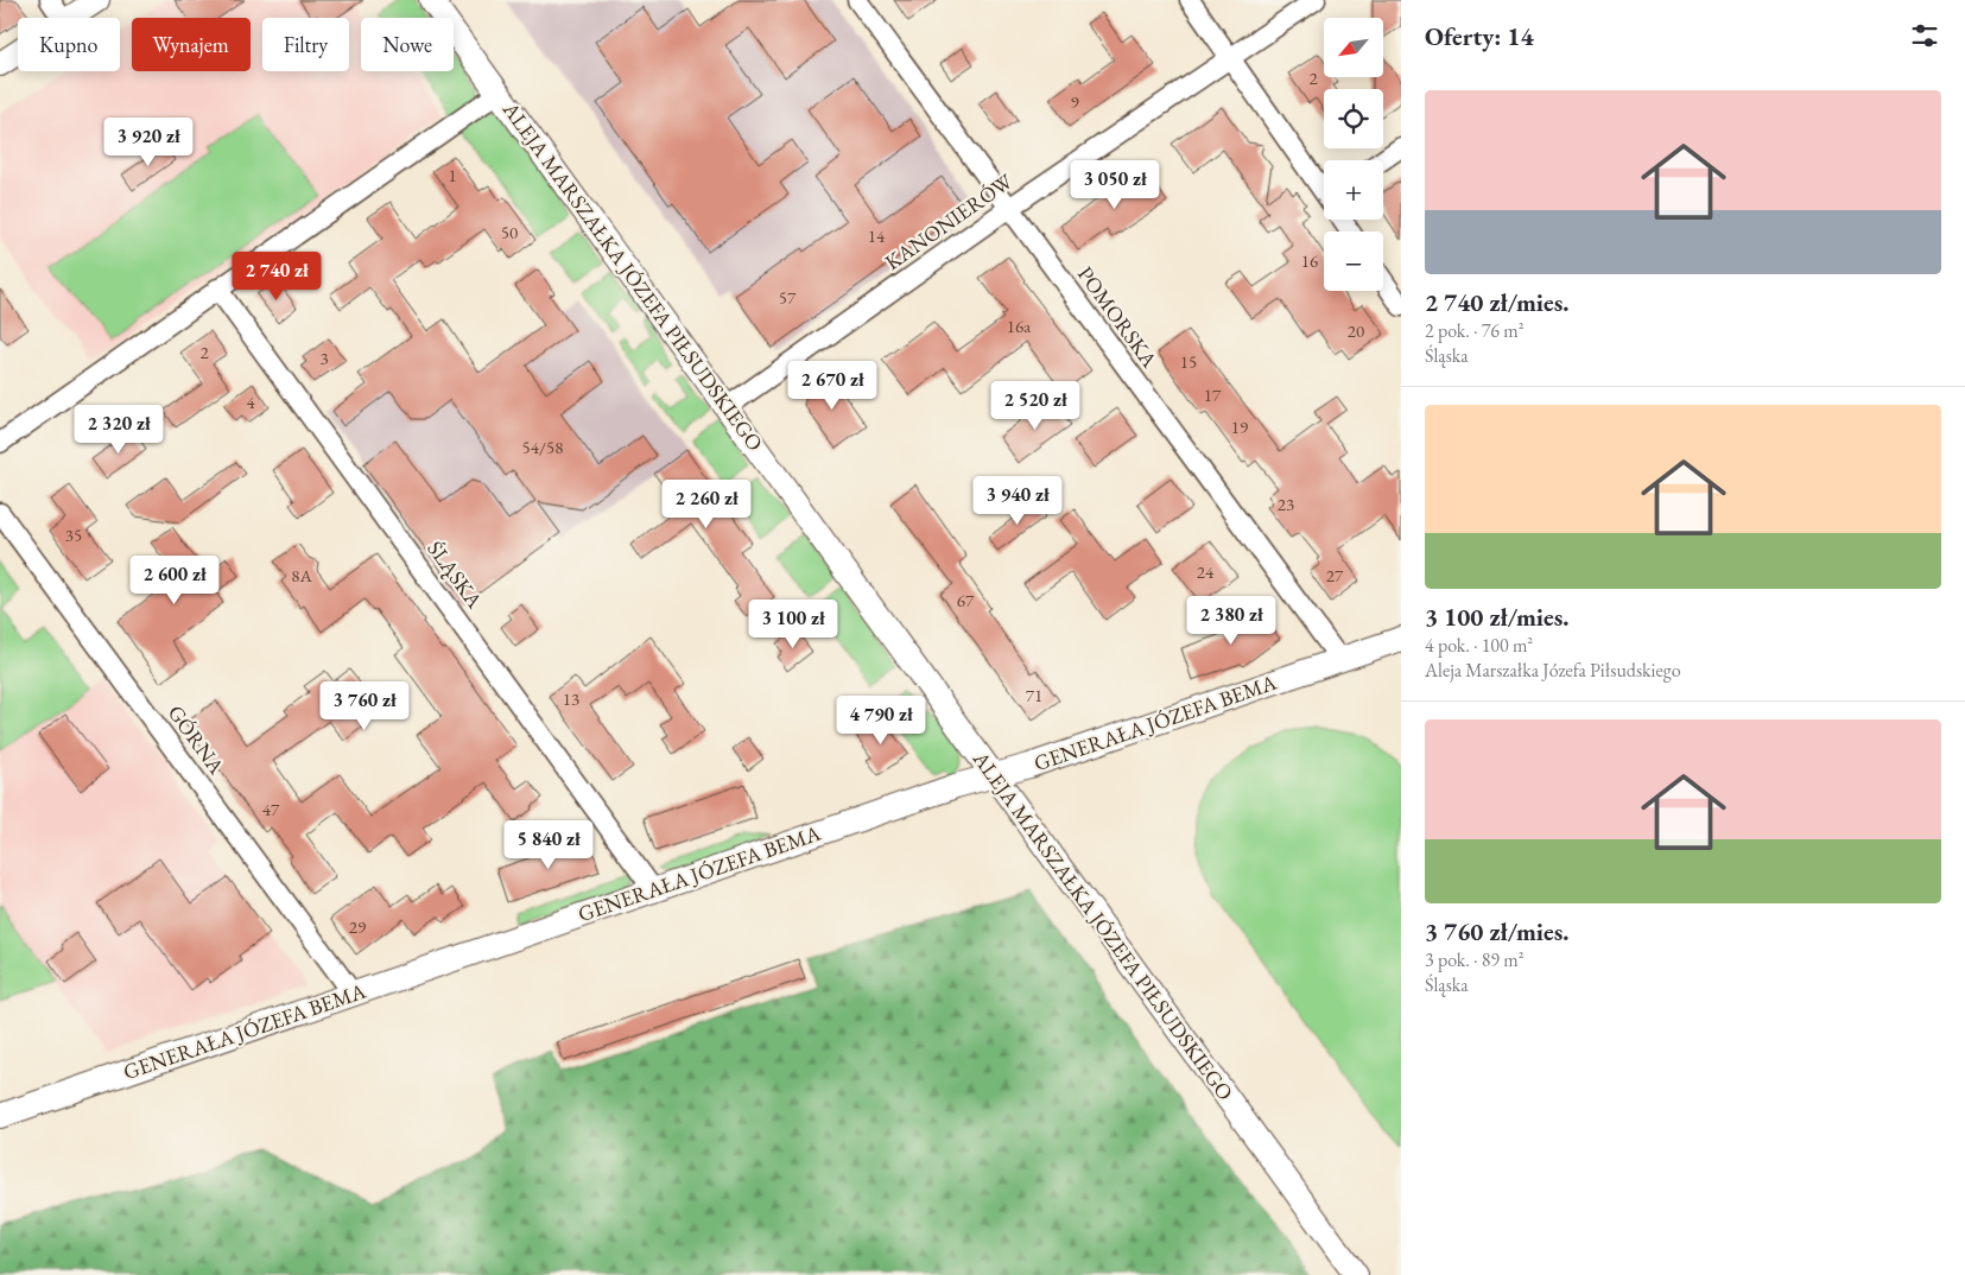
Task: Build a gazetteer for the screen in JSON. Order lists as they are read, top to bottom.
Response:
{
  "streets": {
    "street": [
      "KANONIERÓW",
      "ALEJA MARSZAŁKA JÓZEFA PIŁSUDSKIEGO",
      "POMORSKA",
      "ŚLĄSKA",
      "GENERAŁA JÓZEFA BEMA",
      "GÓRNA"
    ]
  },
  "crossings": [
    ["KANONIERÓW", "ALEJA MARSZAŁKA JÓZEFA PIŁSUDSKIEGO"],
    ["KANONIERÓW", "POMORSKA"],
    ["ALEJA MARSZAŁKA JÓZEFA PIŁSUDSKIEGO", "GENERAŁA JÓZEFA BEMA"],
    ["POMORSKA", "GENERAŁA JÓZEFA BEMA"],
    ["ŚLĄSKA", "GENERAŁA JÓZEFA BEMA"],
    ["GENERAŁA JÓZEFA BEMA", "GÓRNA"]
  ],
  "house_numbers": [
    "2",
    "9",
    "1",
    "50",
    "14",
    "16",
    "57",
    "16a",
    "20",
    "2",
    "3",
    "15",
    "17",
    "4",
    "19",
    "54/58",
    "23",
    "35",
    "24",
    "8A",
    "27",
    "67",
    "71",
    "13",
    "47",
    "29"
  ],
  "north": "bottom left",
  "page": {
    "heading": "Oferty: 14",
    "map_buttons": ["+", "−"],
    "chip": [
      "Kupno",
      "Wynajem",
      "Filtry",
      "Nowe"
    ],
    "list": [
      {
        "name": "2 740 zł/mies.",
        "note": "2 pok. · 76 m² · Śląska"
      },
      {
        "name": "3 100 zł/mies.",
        "note": "4 pok. · 100 m² · Aleja Marszałka Józefa Piłsudskiego"
      },
      {
        "name": "3 760 zł/mies.",
        "note": "3 pok. · 89 m² · Śląska"
      }
    ],
    "price": [
      "3 920 zł",
      "3 050 zł",
      "2 740 zł",
      "2 670 zł",
      "2 520 zł",
      "2 320 zł",
      "3 940 zł",
      "2 260 zł",
      "2 600 zł",
      "2 380 zł",
      "3 100 zł",
      "3 760 zł",
      "4 790 zł",
      "5 840 zł"
    ]
  }
}
